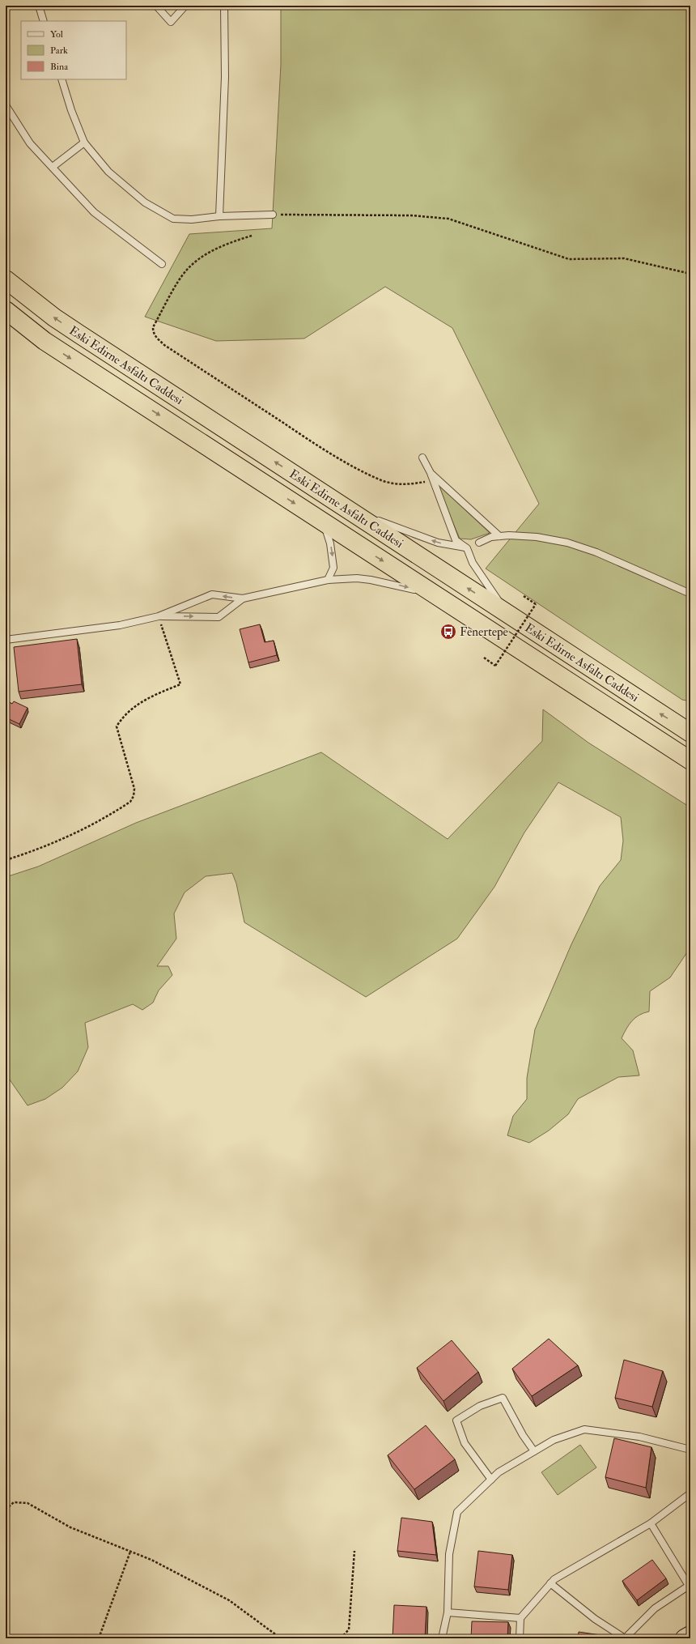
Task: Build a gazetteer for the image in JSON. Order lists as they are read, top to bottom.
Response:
{
  "streets": {
    "highway": ["Eski Edirne Asfaltı Caddesi"]
  },
  "places": {
    "bus stop": ["Fenertepe"]
  },
  "legend": ["Yol", "Park", "Bina"]
}
